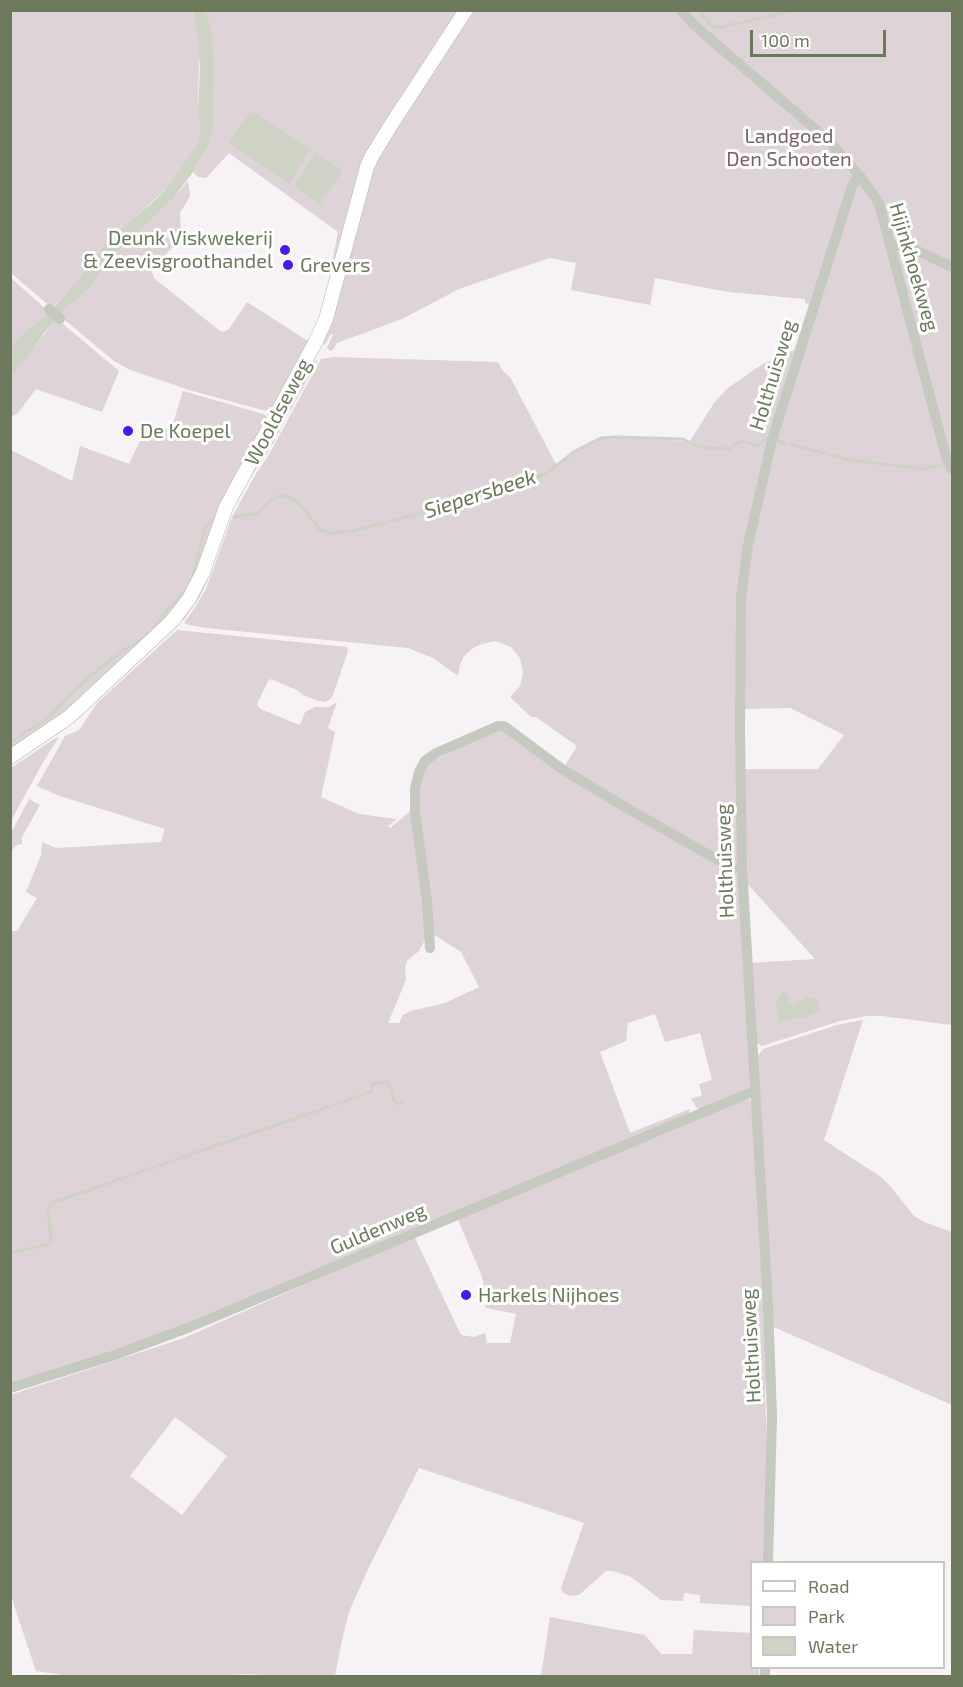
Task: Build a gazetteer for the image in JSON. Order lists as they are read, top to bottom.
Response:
{
  "streets": {
    "main road": ["Wooldseweg"],
    "street": ["Hijinkhoekweg", "Holthuisweg", "Guldenweg"]
  },
  "crossings": [
    ["Hijinkhoekweg", "Holthuisweg"],
    ["Holthuisweg", "Guldenweg"]
  ],
  "water": ["Siepersbeek"],
  "parks": ["Landgoed Den Schooten"],
  "places": [
    "Deunk Viskwekerij & Zeevisgroothandel",
    "Grevers",
    "De Koepel",
    "Harkels Nijhoes"
  ],
  "legend": ["Road", "Park", "Water"],
  "scale_bar": "100 m"
}
